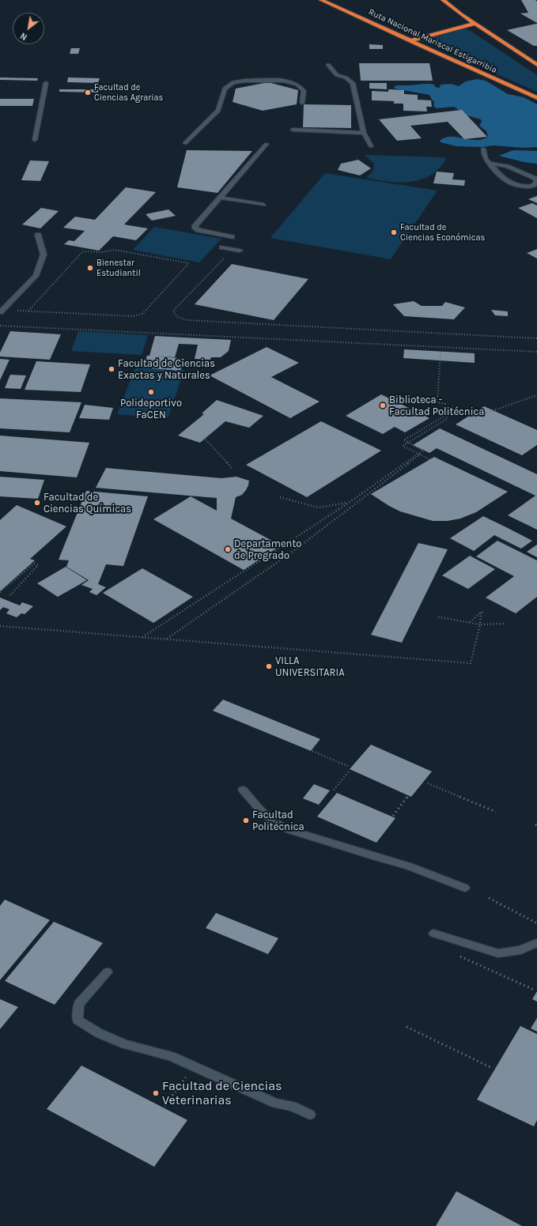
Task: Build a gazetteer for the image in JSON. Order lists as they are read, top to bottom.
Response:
{
  "streets": {
    "highway": ["Ruta Nacional Mariscal Estigarribia"]
  },
  "places": [
    "Facultad de Ciencias Agrarias",
    "Facultad de Ciencias Económicas",
    "Bienestar Estudiantil",
    "Facultad de Ciencias Exactas y Naturales",
    "Polideportivo FaCEN",
    "Biblioteca - Facultad Politécnica",
    "Facultad de Ciencias Químicas",
    "Departamento de Pregrado",
    "VILLA UNIVERSITARIA",
    "Facultad Politécnica",
    "Facultad de Ciencias Veterinarias"
  ],
  "north": "bottom left"
}
